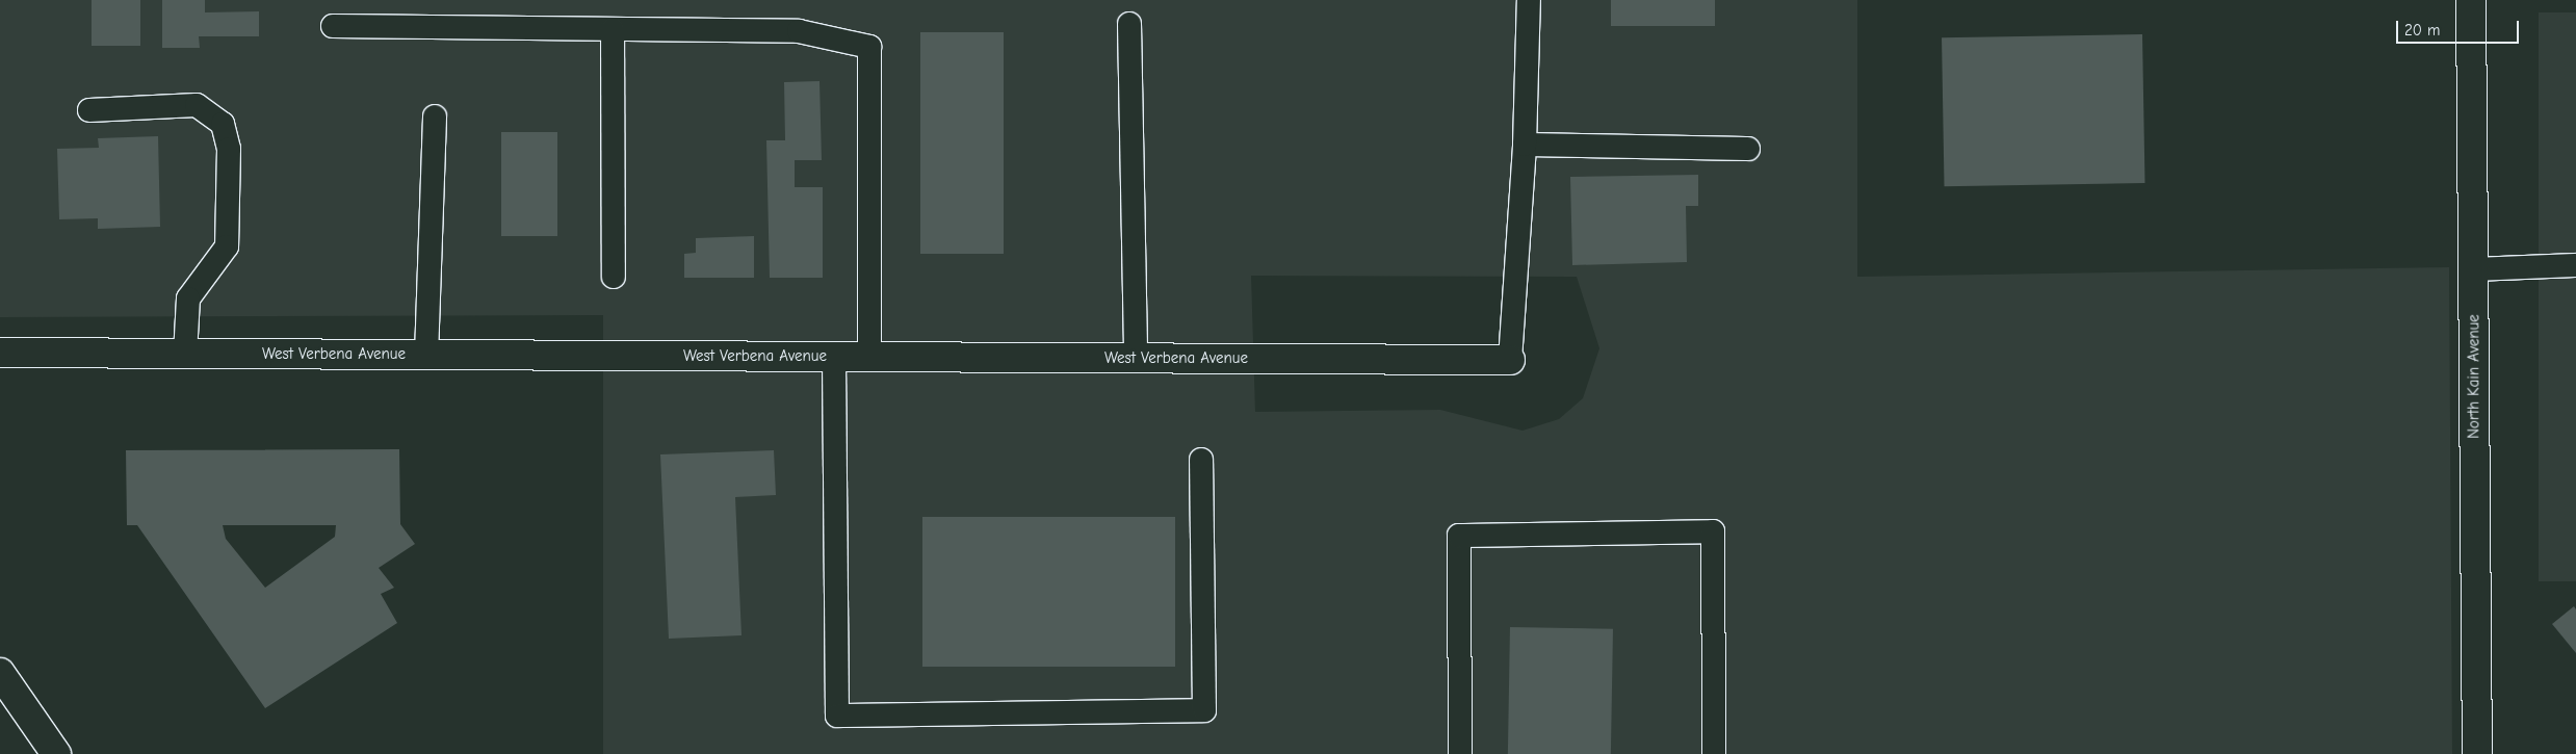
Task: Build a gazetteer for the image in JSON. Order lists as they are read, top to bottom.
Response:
{
  "streets": {
    "street": ["West Verbena Avenue", "North Kain Avenue"]
  },
  "scale_bar": "20 m"
}
